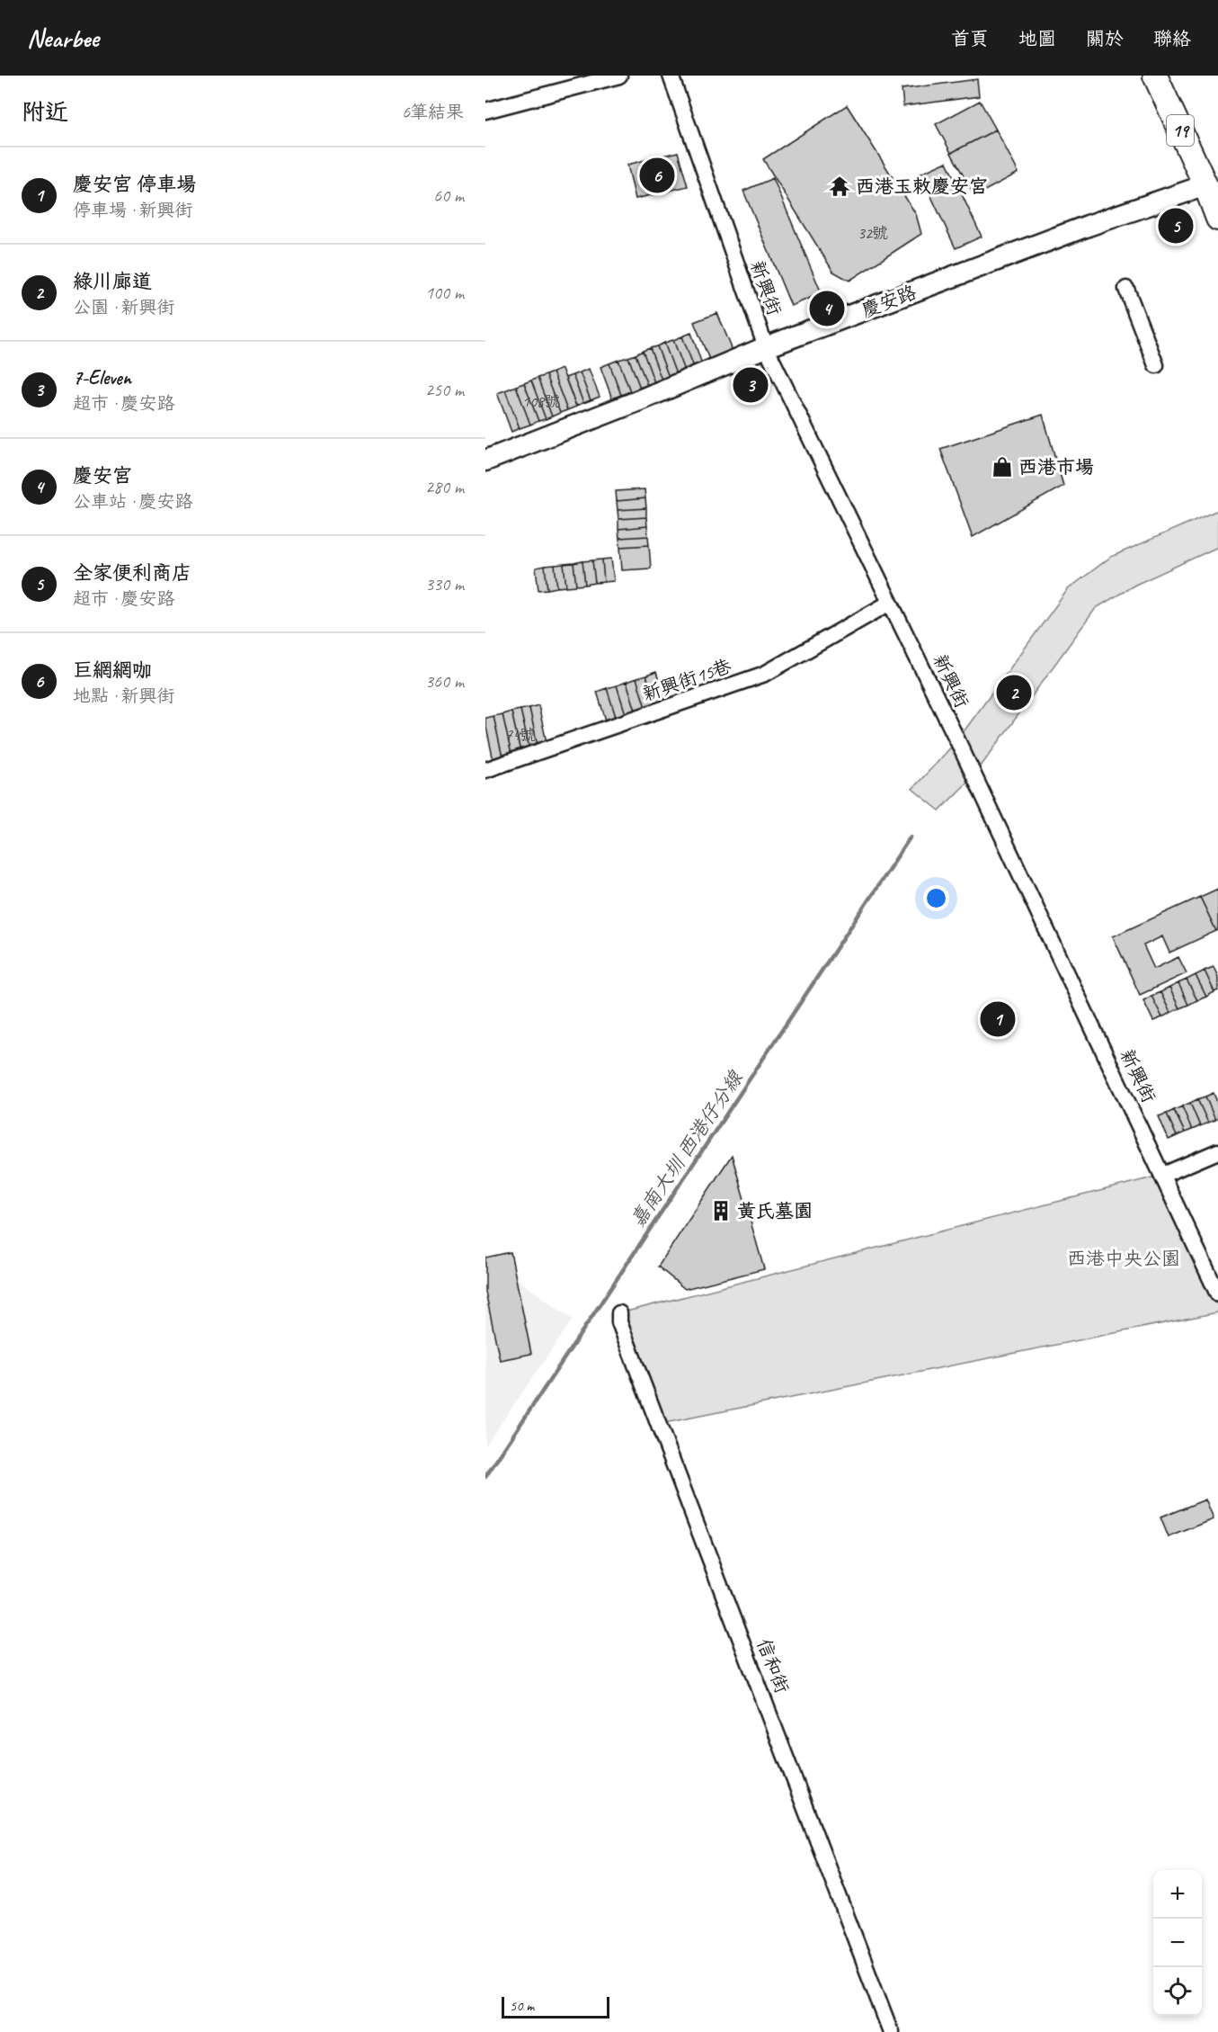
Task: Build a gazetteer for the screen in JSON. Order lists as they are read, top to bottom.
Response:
{
  "streets": {
    "main road": ["19", "慶安路"],
    "street": ["新興街", "新興街15巷", "信和街"]
  },
  "crossings": [
    ["19", "慶安路"],
    ["新興街", "慶安路"],
    ["新興街", "新興街15巷"]
  ],
  "water": ["嘉南大圳 西港仔分線"],
  "parks": ["西港中央公園"],
  "places": {
    "temple": ["西港玉敇慶安宮"],
    "shop": ["西港市場"],
    "building": ["黃氏墓園"]
  },
  "house_numbers": ["32號", "108號", "74號"],
  "scale_bar": "50 m",
  "page": {
    "header": "Nearbee",
    "nav": [
      "首頁",
      "地圖",
      "關於",
      "聯絡"
    ],
    "heading": ["附近", "6筆結果"],
    "list": [
      {
        "mark": "1",
        "name": "慶安宮 停車場",
        "note": "停車場 · 新興街",
        "value": "60 m"
      },
      {
        "mark": "2",
        "name": "綠川廊道",
        "note": "公園 · 新興街",
        "value": "100 m"
      },
      {
        "mark": "3",
        "name": "7-Eleven",
        "note": "超市 · 慶安路",
        "value": "250 m"
      },
      {
        "mark": "4",
        "name": "慶安宮",
        "note": "公車站 · 慶安路",
        "value": "280 m"
      },
      {
        "mark": "5",
        "name": "全家便利商店",
        "note": "超市 · 慶安路",
        "value": "330 m"
      },
      {
        "mark": "6",
        "name": "巨網網咖",
        "note": "地點 · 新興街",
        "value": "360 m"
      }
    ],
    "pins": [
      "6",
      "5",
      "4",
      "3",
      "2",
      "1"
    ],
    "map_buttons": ["+", "−"],
    "scale": "50 m"
  }
}
